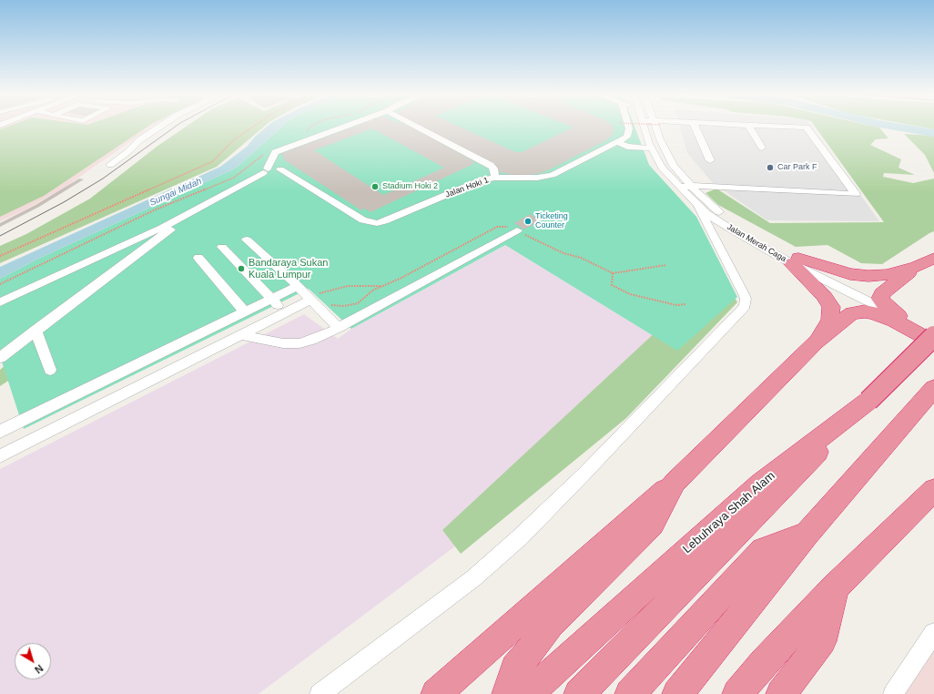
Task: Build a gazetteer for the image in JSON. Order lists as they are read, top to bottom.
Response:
{
  "streets": {
    "highway": ["Lebuhraya Shah Alam"],
    "street": ["Jalan Hoki 1", "Jalan Merah Caga"]
  },
  "crossings": [
    ["Jalan Merah Caga", "Lebuhraya Shah Alam"]
  ],
  "water": ["Sungai Midah"],
  "places": [
    "Car Park F",
    "Stadium Hoki 2",
    "Ticketing Counter",
    "Bandaraya Sukan Kuala Lumpur"
  ],
  "north": "bottom right"
}
